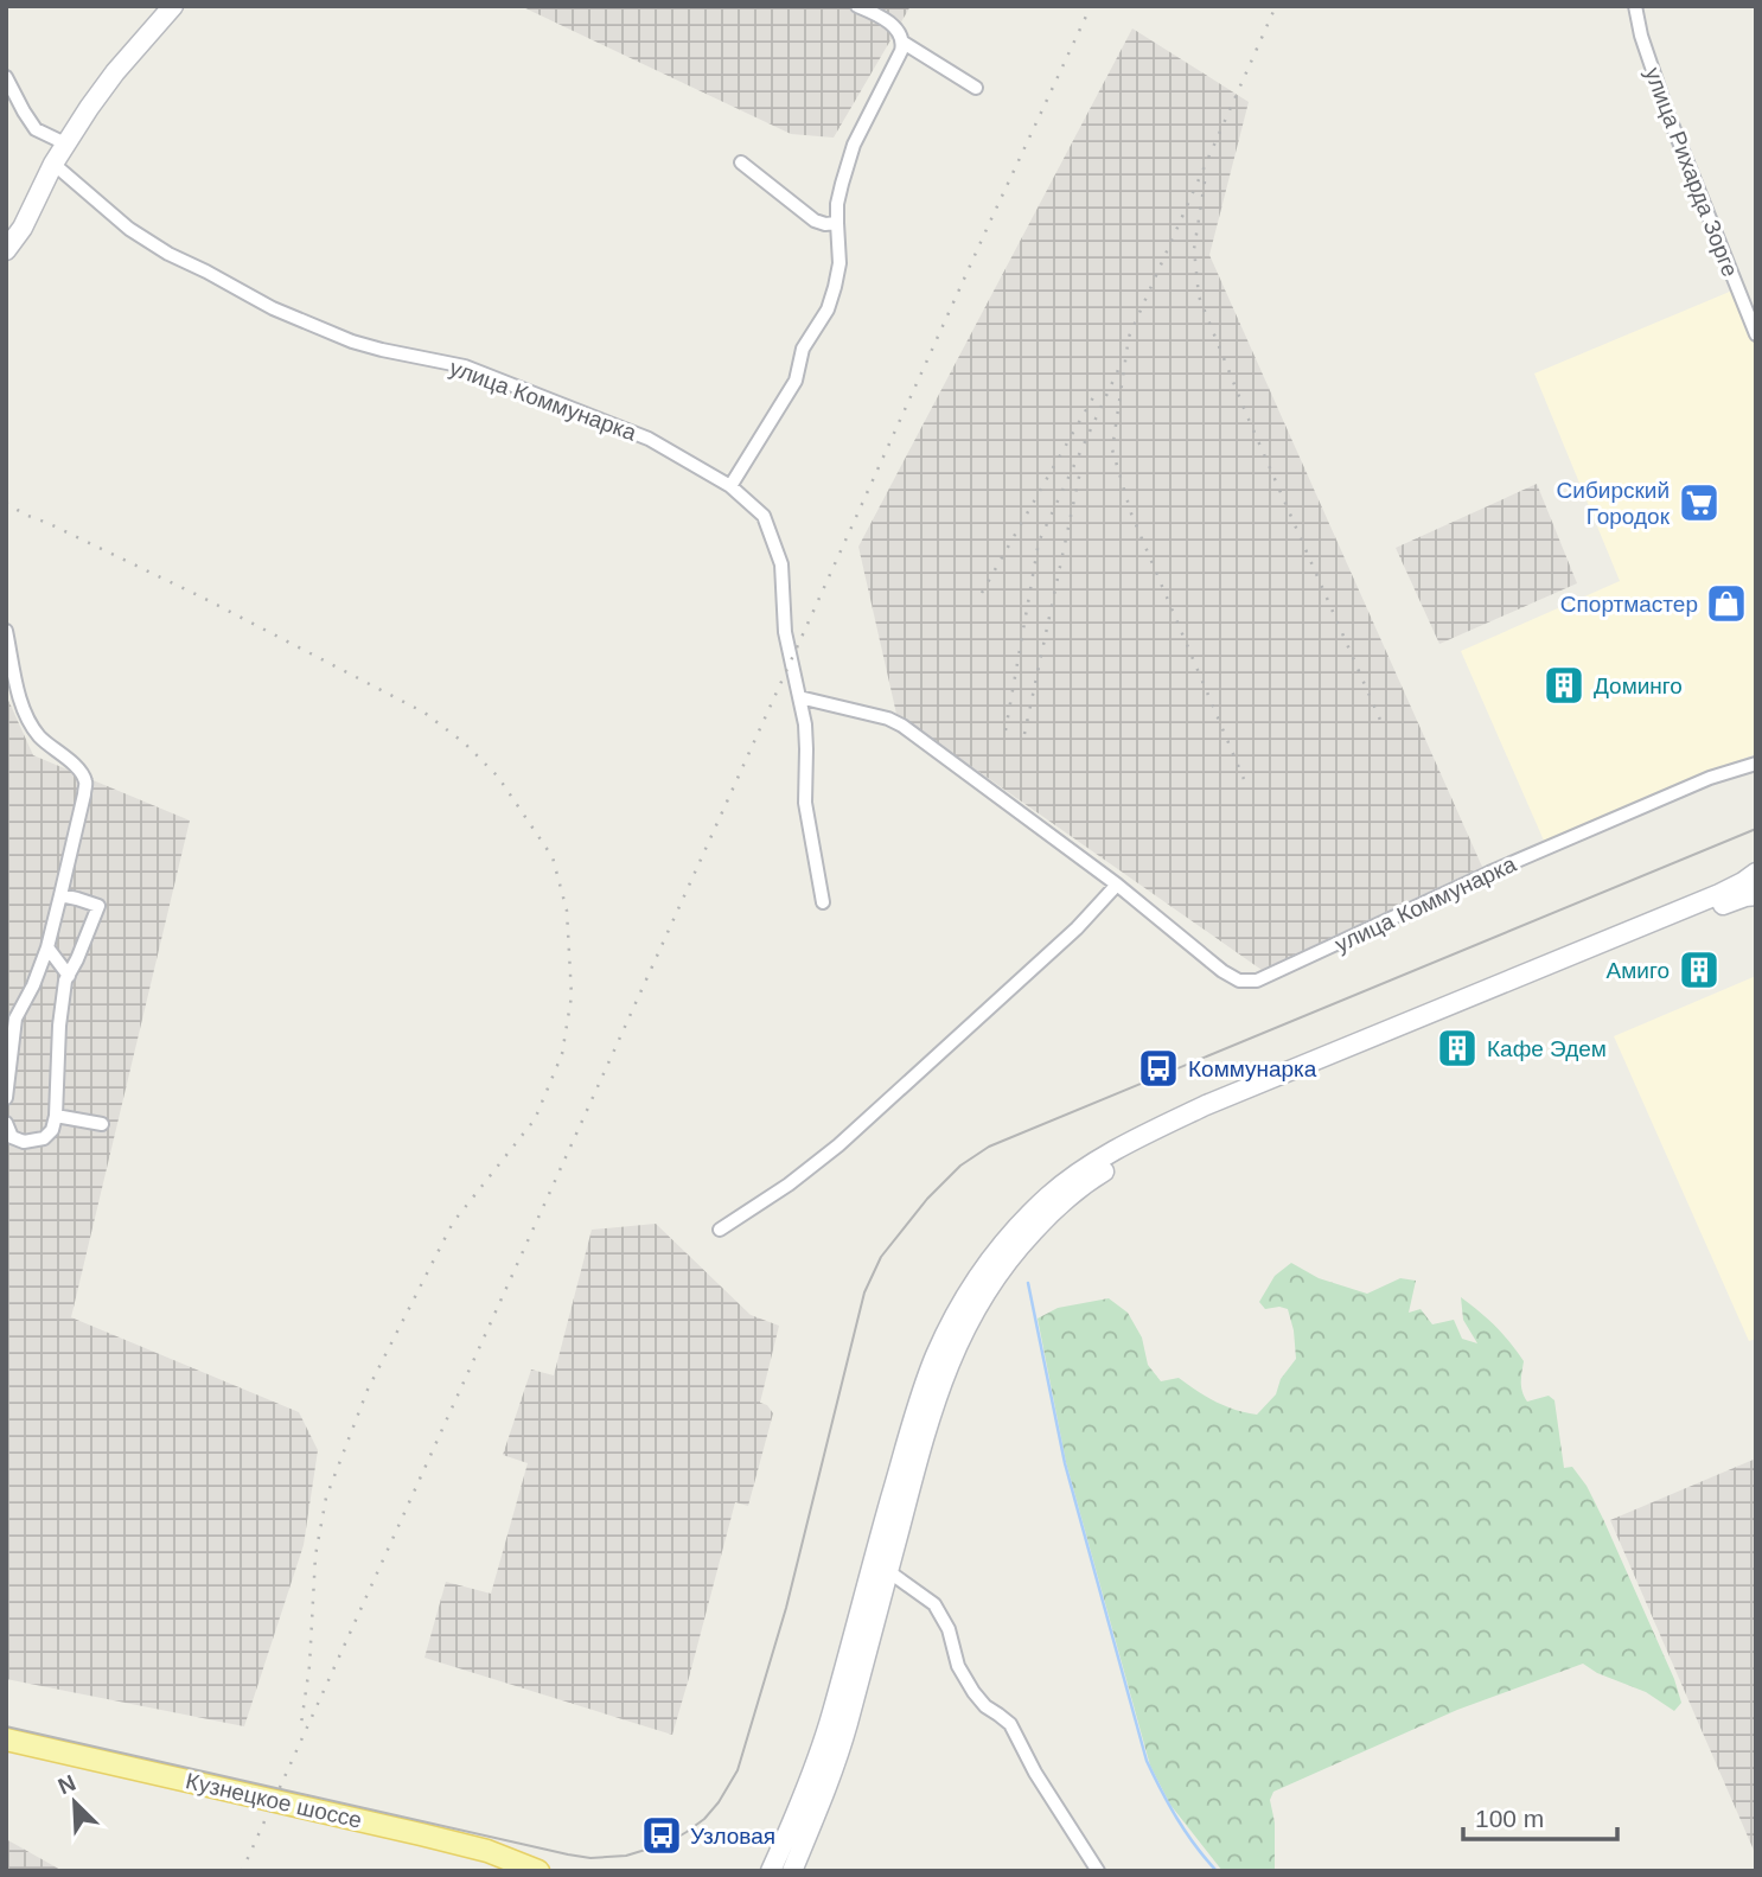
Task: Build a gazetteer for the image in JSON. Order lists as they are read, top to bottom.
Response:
{
  "streets": {
    "main road": ["Кузнецкое шоссе"],
    "street": ["улица Рихарда Зорге", "улица Коммунарка"]
  },
  "places": {
    "supermarket": ["Сибирский Городок"],
    "shop": ["Спортмастер"],
    "building": ["Доминго", "Амиго", "Кафе Эдем"],
    "bus stop": ["Коммунарка", "Узловая"]
  },
  "scale_bar": "100 m",
  "north": "top left"
}
